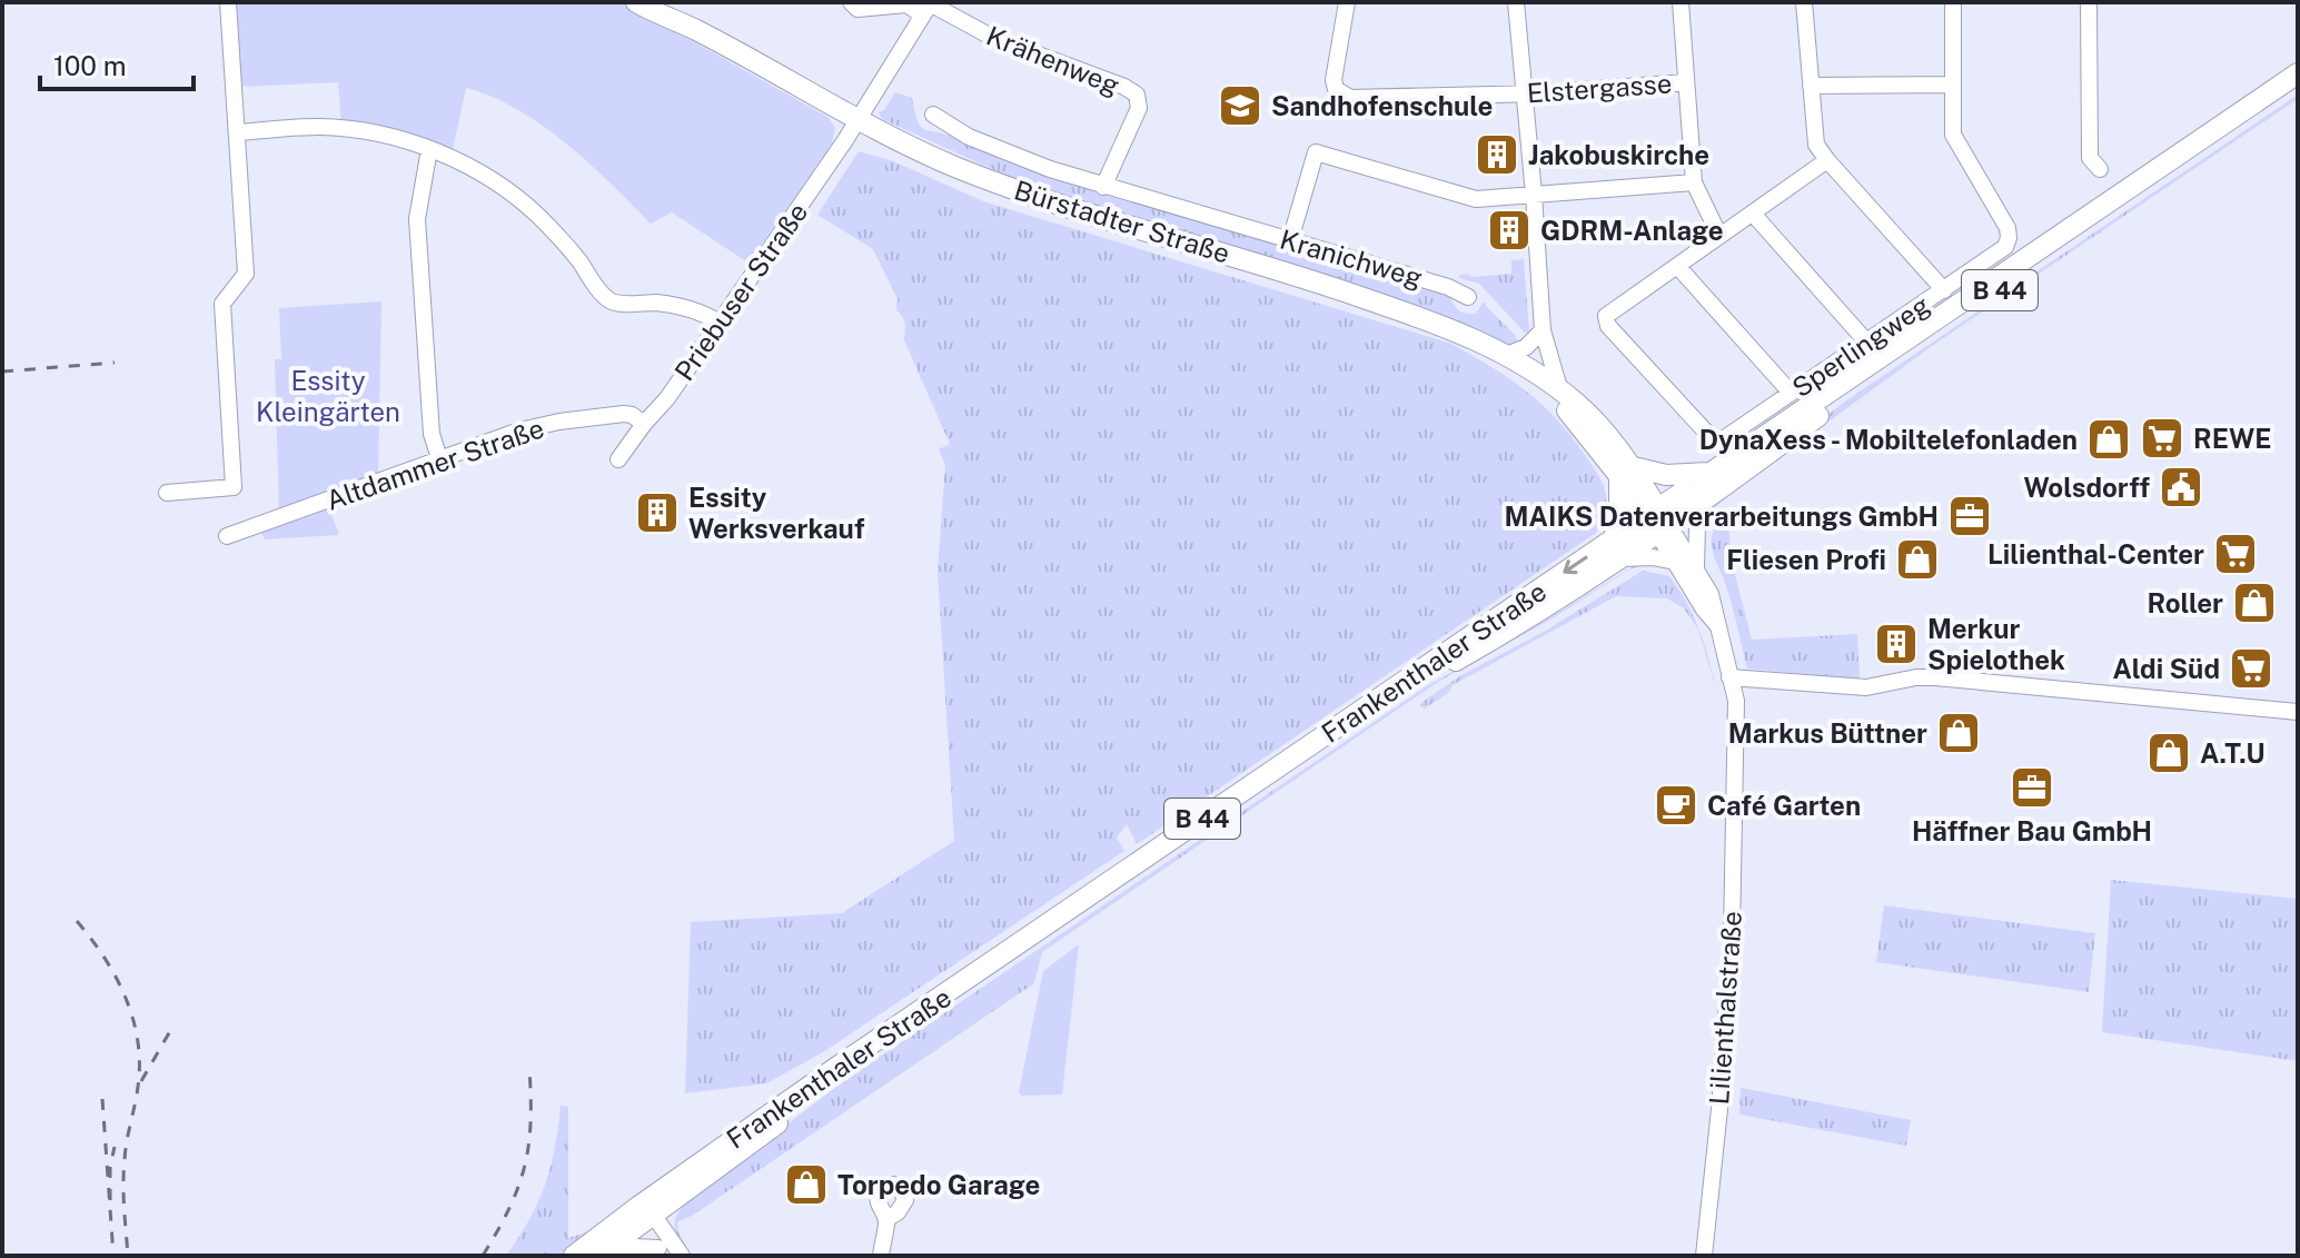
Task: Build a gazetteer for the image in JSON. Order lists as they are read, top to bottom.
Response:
{
  "streets": {
    "main road": ["Bürstadter Straße", "B 44", "Frankenthaler Straße"],
    "street": [
      "Krähenweg",
      "Elstergasse",
      "Kranichweg",
      "Priebuser Straße",
      "Sperlingweg",
      "Altdammer Straße",
      "Lilienthalstraße"
    ]
  },
  "crossings": [
    ["Krähenweg", "Kranichweg"],
    ["Krähenweg", "Priebuser Straße"],
    ["Bürstadter Straße", "Priebuser Straße"],
    ["Bürstadter Straße", "Frankenthaler Straße"],
    ["Bürstadter Straße", "Lilienthalstraße"],
    ["Priebuser Straße", "Altdammer Straße"],
    ["Frankenthaler Straße", "Lilienthalstraße"]
  ],
  "parks": ["Essity Kleingärten"],
  "places": {
    "school or university": ["Sandhofenschule"],
    "building": [
      "Jakobuskirche",
      "GDRM-Anlage",
      "Essity Werksverkauf",
      "Merkur Spielothek"
    ],
    "supermarket": ["REWE", "Lilienthal-Center", "Aldi Süd"],
    "shop": [
      "DynaXess - Mobiltelefonladen",
      "Fliesen Profi",
      "Roller",
      "Markus Büttner",
      "A.T.U",
      "Torpedo Garage"
    ],
    "public building": ["Wolsdorff"],
    "office": ["MAIKS Datenverarbeitungs GmbH", "Häffner Bau GmbH"],
    "cafe": ["Café Garten"]
  },
  "scale_bar": "100 m"
}
